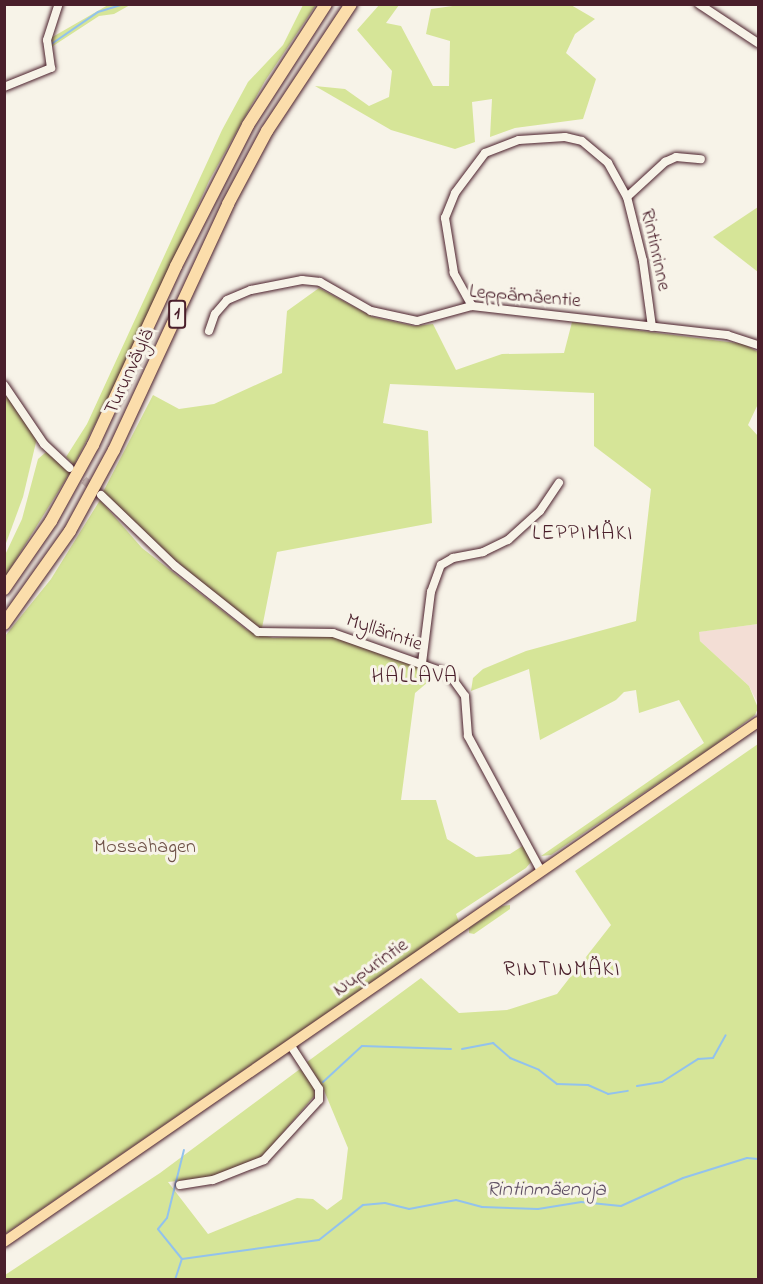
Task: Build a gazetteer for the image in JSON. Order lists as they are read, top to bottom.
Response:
{
  "streets": {
    "highway": ["1", "Turunväylä"],
    "main road": ["Nupurintie"],
    "street": ["Rintinrinne", "Leppämäentie", "Myllärintie"]
  },
  "crossings": [
    ["Rintinrinne", "Leppämäentie"],
    ["Myllärintie", "Nupurintie"]
  ],
  "districts": ["LEPPIMÄKI", "HALLAVA", "RINTINMÄKI"],
  "water": ["Rintinmäenoja"],
  "parks": ["Mossahagen"]
}
